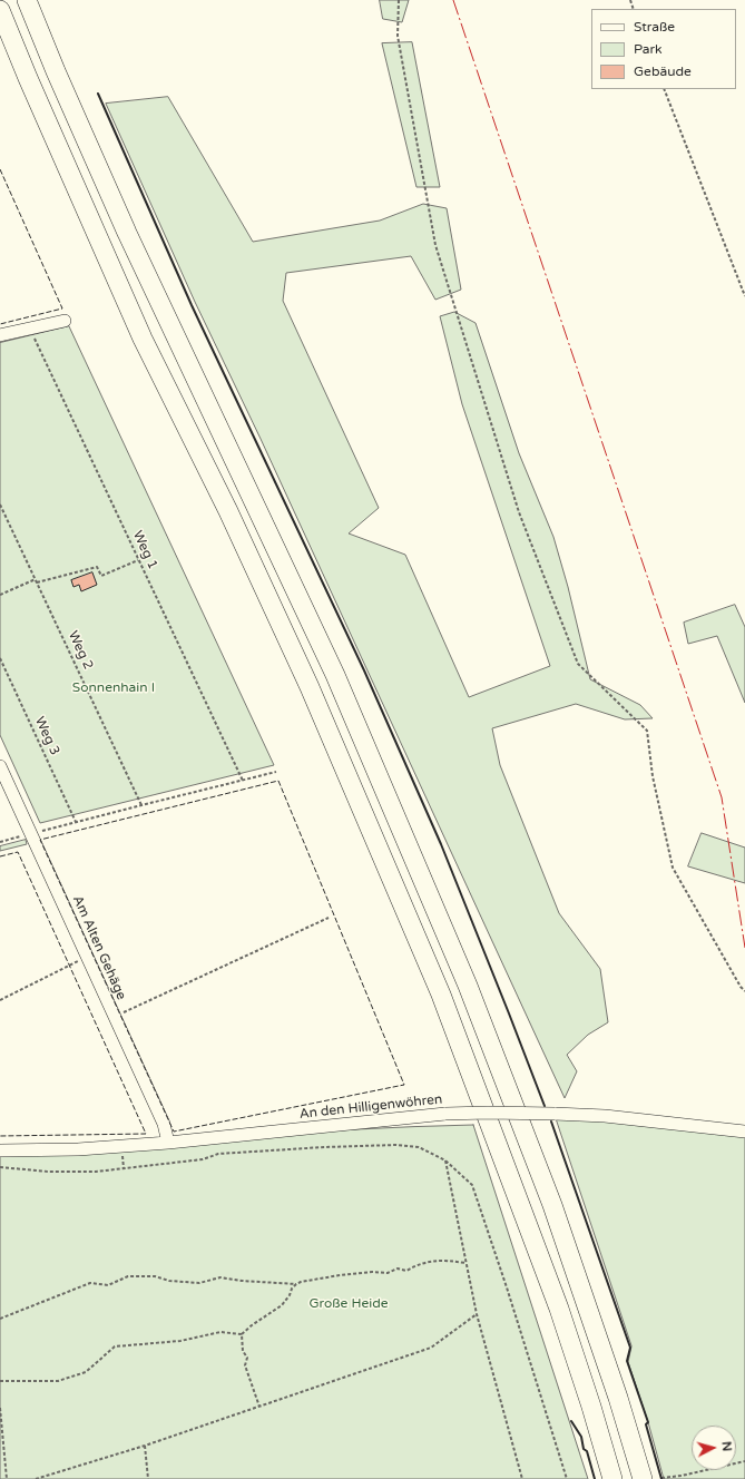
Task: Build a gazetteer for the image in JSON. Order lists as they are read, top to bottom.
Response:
{
  "streets": {
    "street": ["Am Alten Gehäge", "An den Hilligenwöhren"],
    "path": ["Weg 1", "Weg 2", "Weg 3"]
  },
  "crossings": [
    ["Am Alten Gehäge", "An den Hilligenwöhren"]
  ],
  "parks": ["Sonnenhain I", "Große Heide"],
  "legend": ["Straße", "Park", "Gebäude"],
  "north": "right"
}
